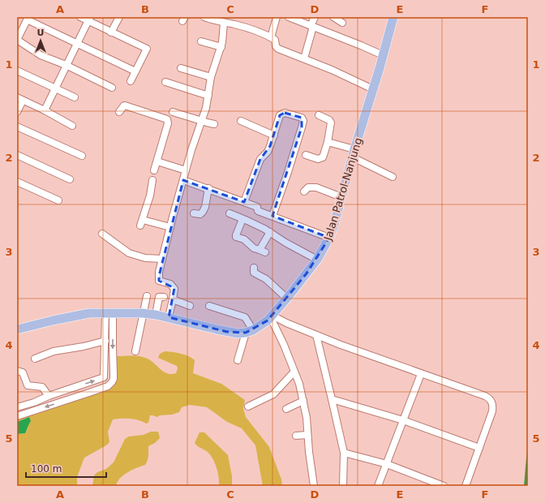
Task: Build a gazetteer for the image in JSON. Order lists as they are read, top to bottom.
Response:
{
  "streets": {
    "main road": ["Jalan Patrol-Nanjung"]
  },
  "scale_bar": "100 m",
  "north": "top",
  "grid": {
    "columns": [
      "A",
      "B",
      "C",
      "D",
      "E",
      "F"
    ],
    "rows": [
      "1",
      "2",
      "3",
      "4",
      "5"
    ]
  }
}
